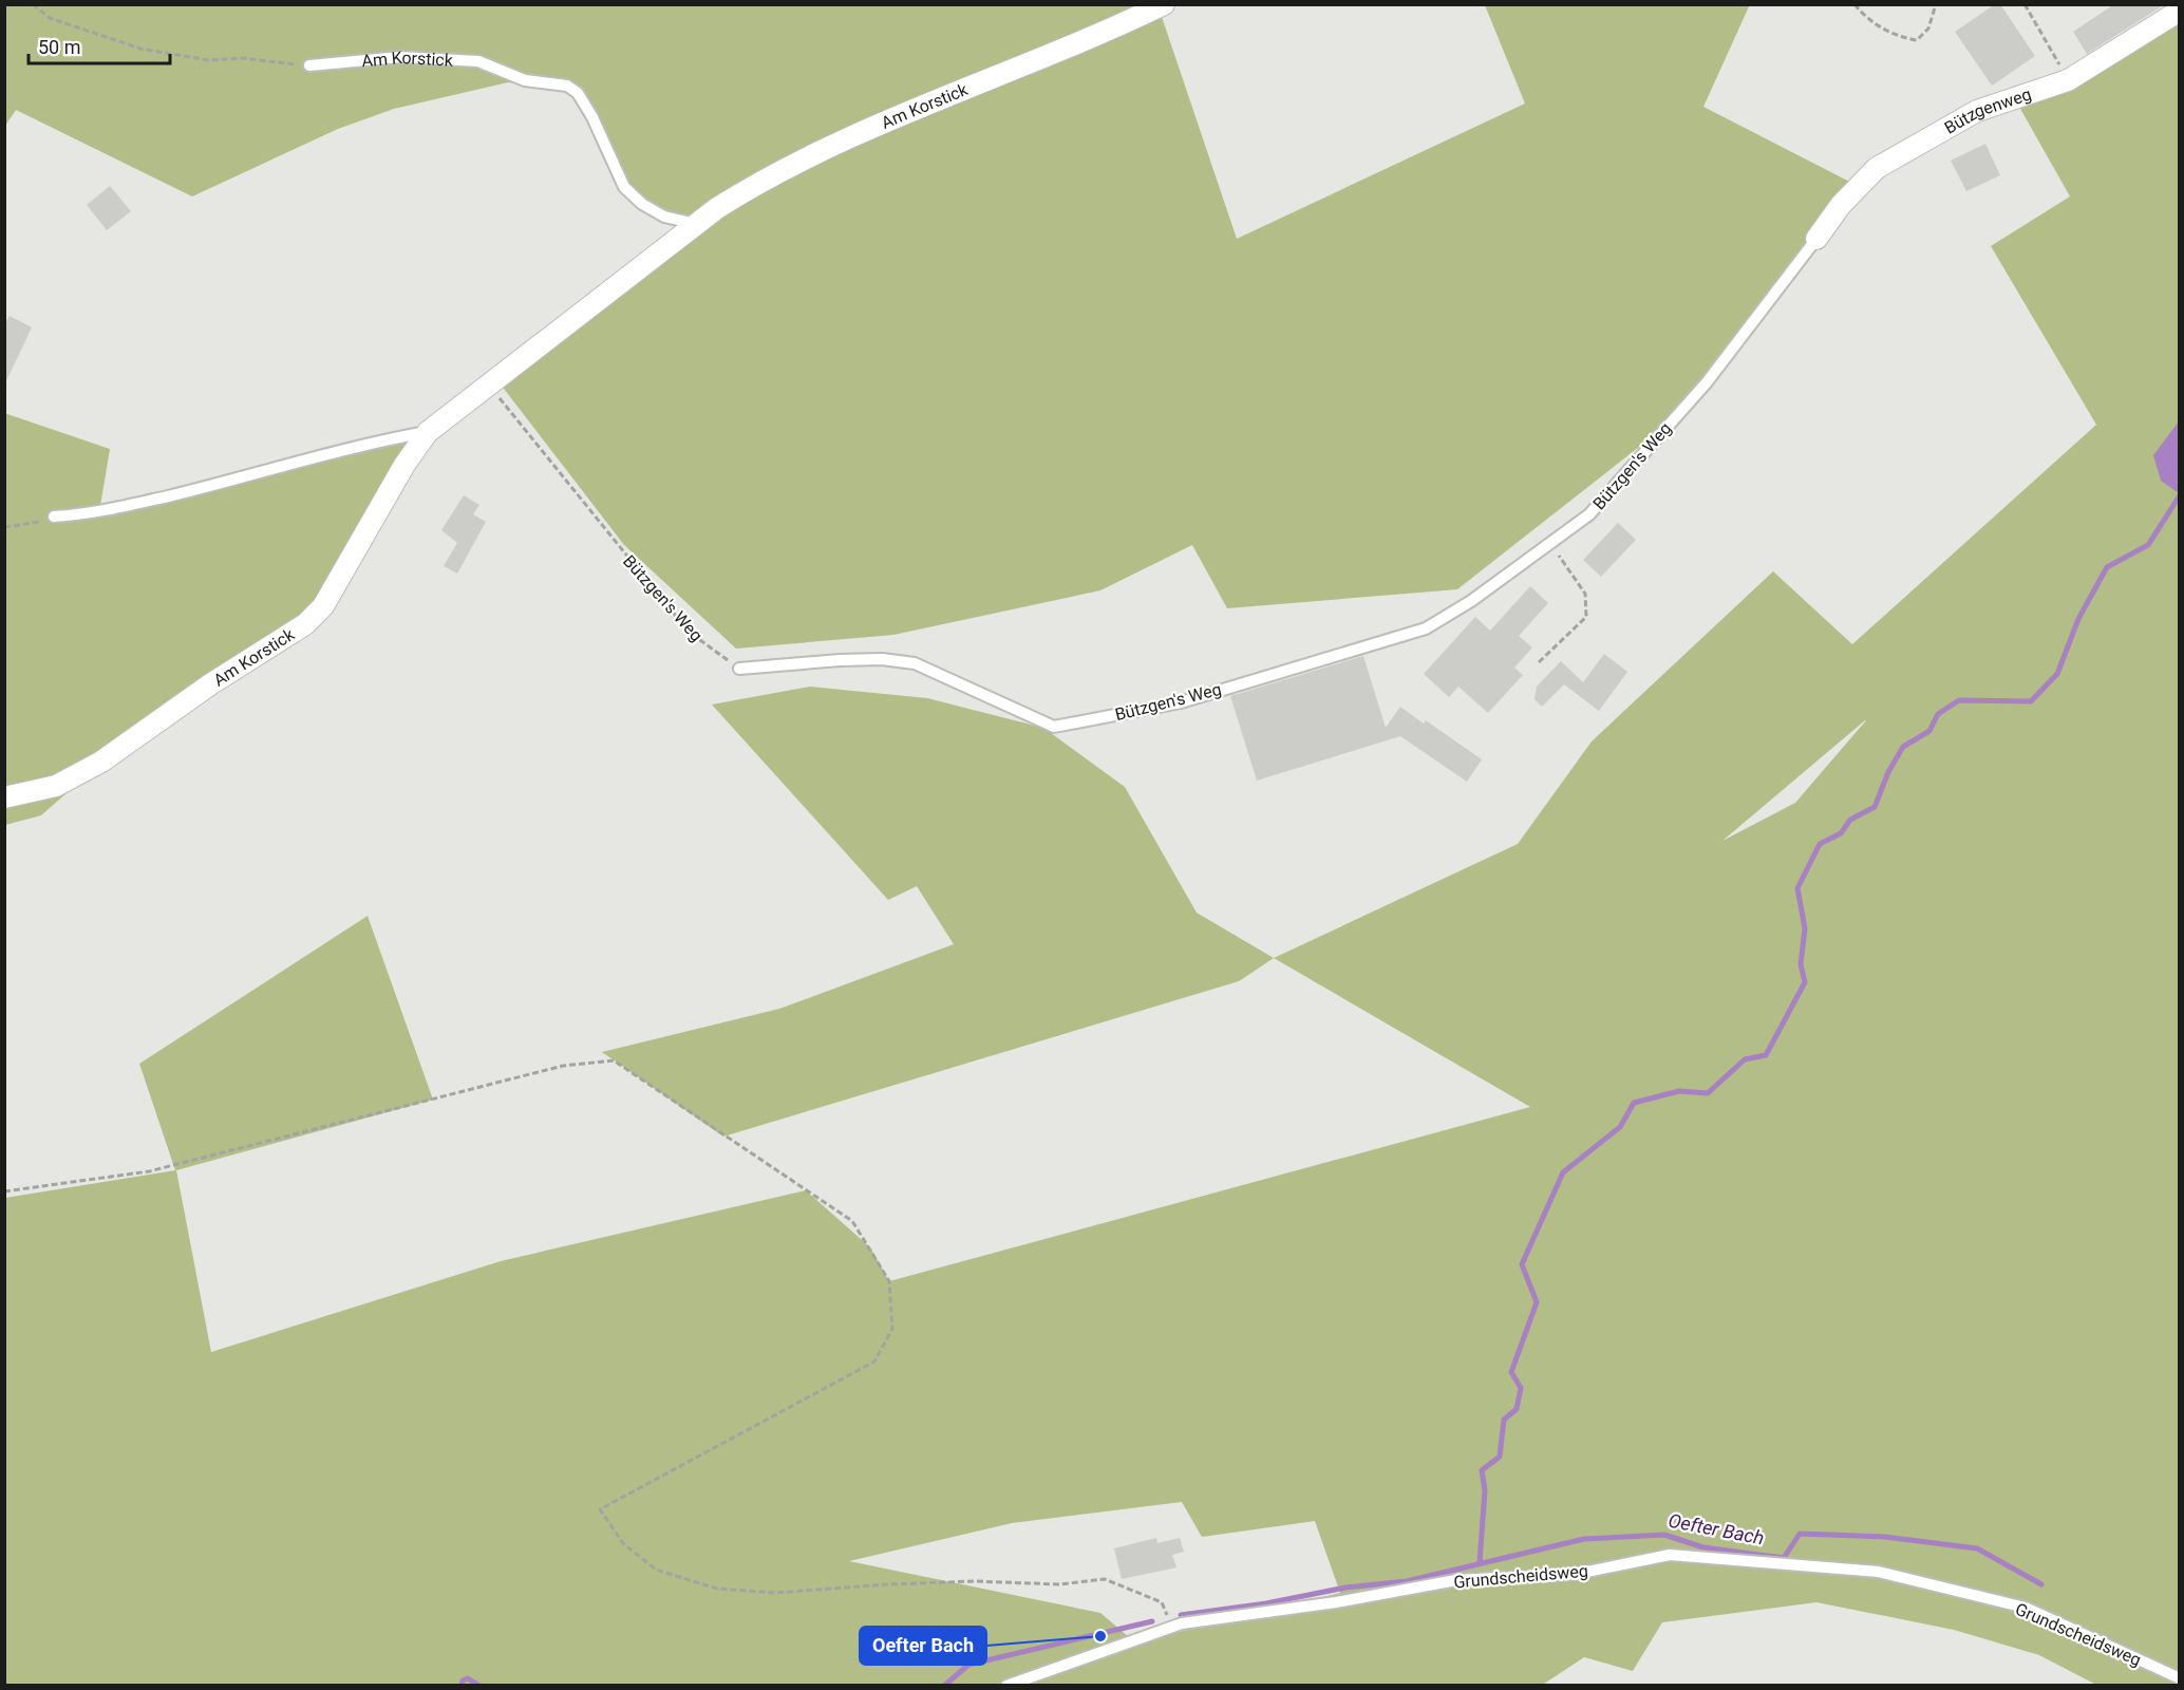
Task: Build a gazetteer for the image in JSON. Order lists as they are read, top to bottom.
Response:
{
  "streets": {
    "street": ["Am Korstick", "Bützgenweg"],
    "lane": ["Bützgen's Weg", "Grundscheidsweg"]
  },
  "crossings": [
    ["Am Korstick", "Bützgen's Weg"],
    ["Bützgenweg", "Bützgen's Weg"]
  ],
  "water": ["Oefter Bach"],
  "places": ["Oefter Bach"],
  "scale_bar": "50 m"
}
